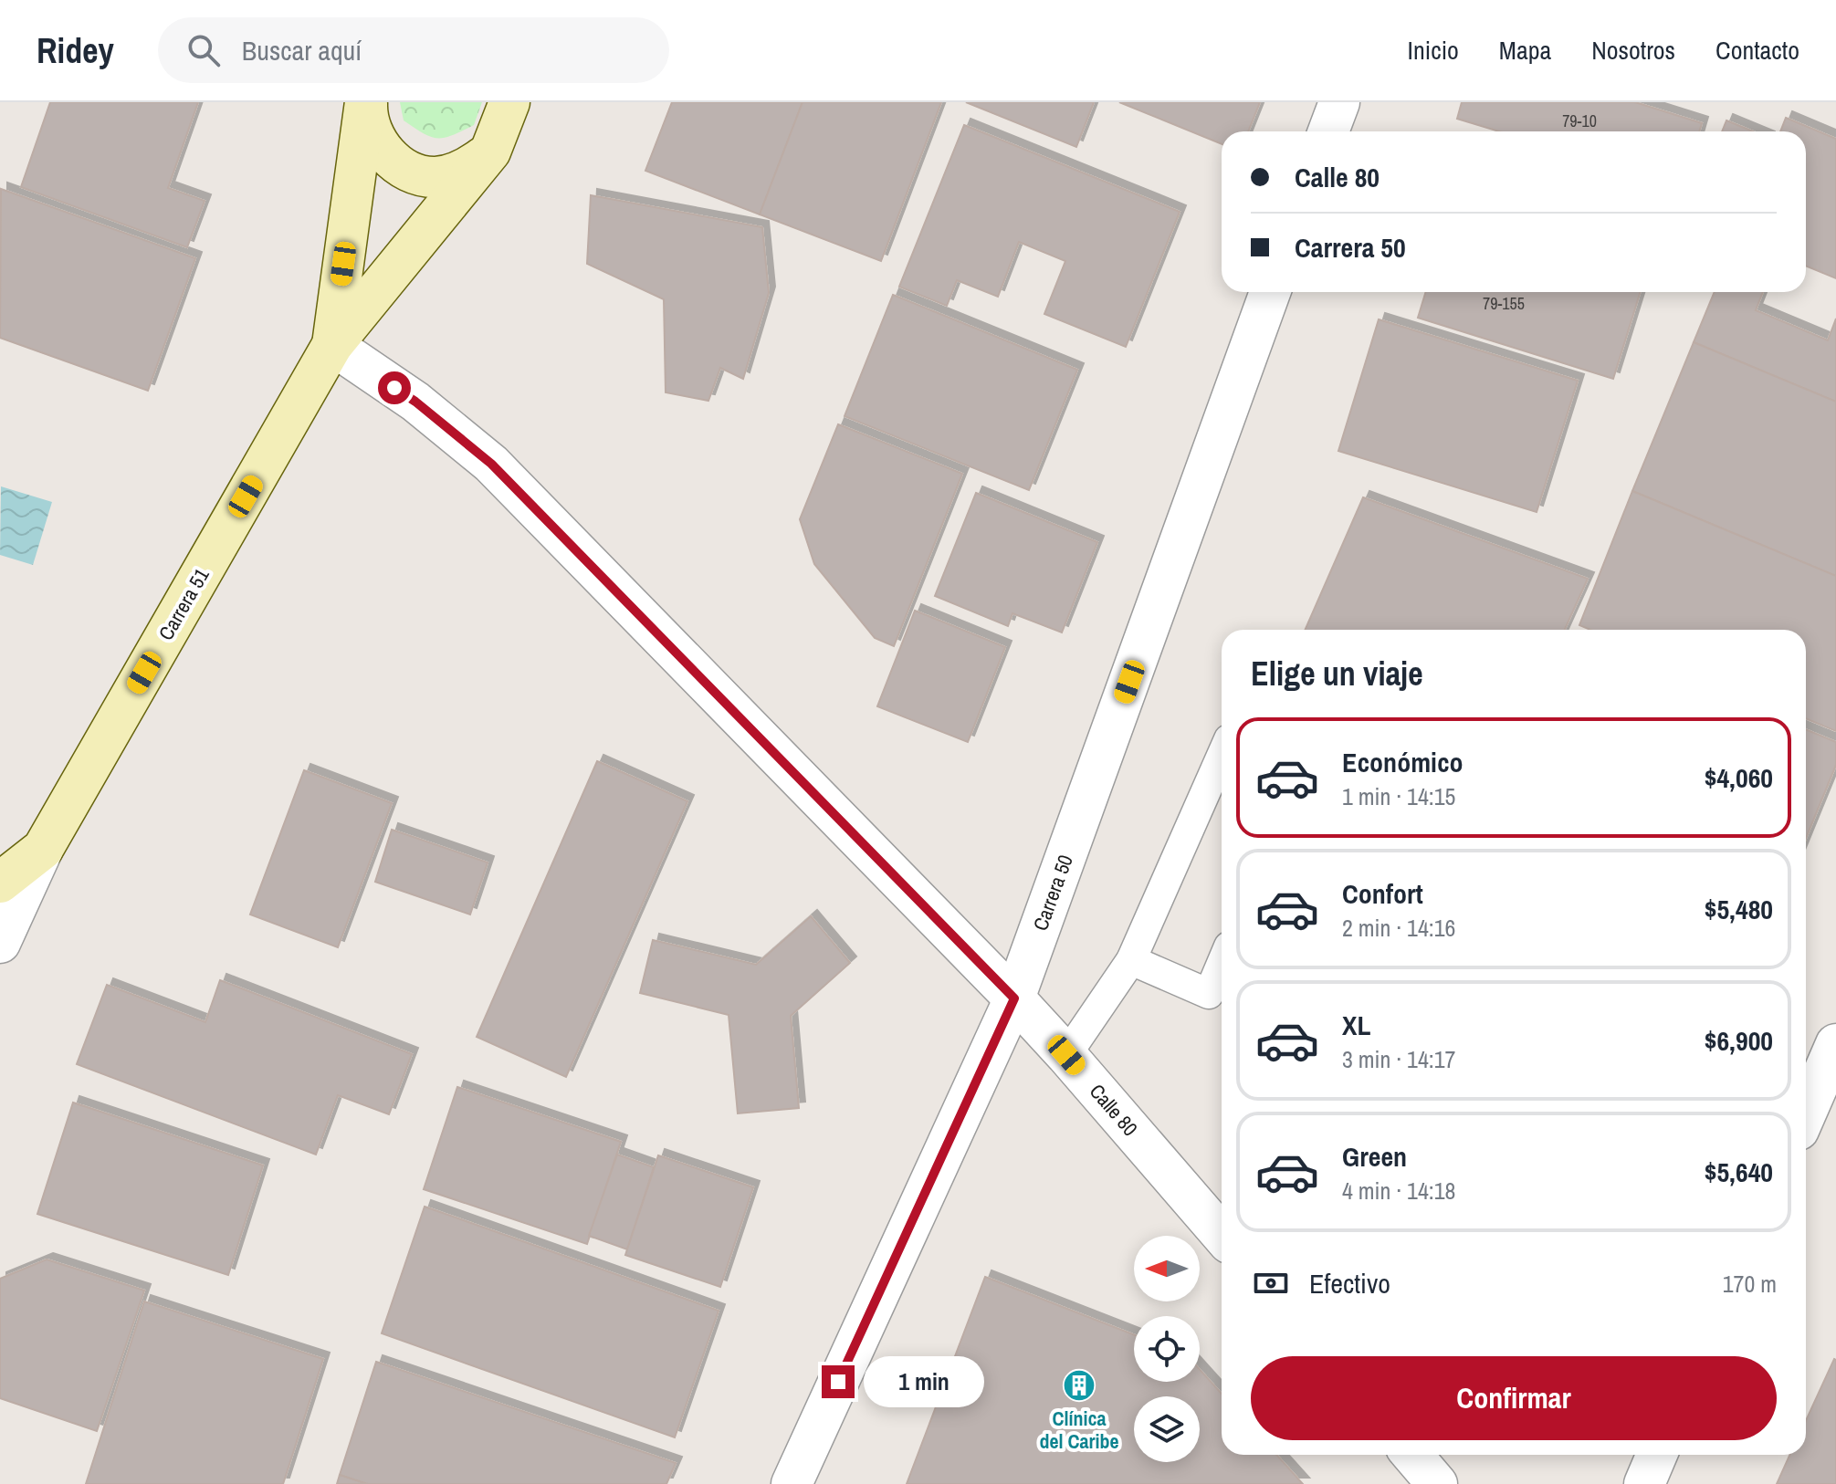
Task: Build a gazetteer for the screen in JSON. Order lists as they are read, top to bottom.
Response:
{
  "streets": {
    "street": ["Carrera 51", "Carrera 50", "Calle 80"]
  },
  "crossings": [
    ["Carrera 51", "Calle 80"],
    ["Carrera 50", "Calle 80"]
  ],
  "places": {
    "building": ["Clínica del Caribe"]
  },
  "house_numbers": ["79-10", "79-155"],
  "north": "left",
  "page": {
    "header": "Ridey",
    "search": "Buscar aquí",
    "nav": [
      "Inicio",
      "Mapa",
      "Nosotros",
      "Contacto"
    ],
    "banner": ["Calle 80", "Carrera 50"],
    "heading": "Elige un viaje",
    "list": [
      {
        "name": "Económico",
        "note": "1 min · 14:15",
        "value": "$4,060"
      },
      {
        "name": "Confort",
        "note": "2 min · 14:16",
        "value": "$5,480"
      },
      {
        "name": "XL",
        "note": "3 min · 14:17",
        "value": "$6,900"
      },
      {
        "name": "Green",
        "note": "4 min · 14:18",
        "value": "$5,640"
      }
    ],
    "pay": ["Efectivo", "170 m"],
    "buttons": "Confirmar",
    "bubble": "1 min"
  }
}
